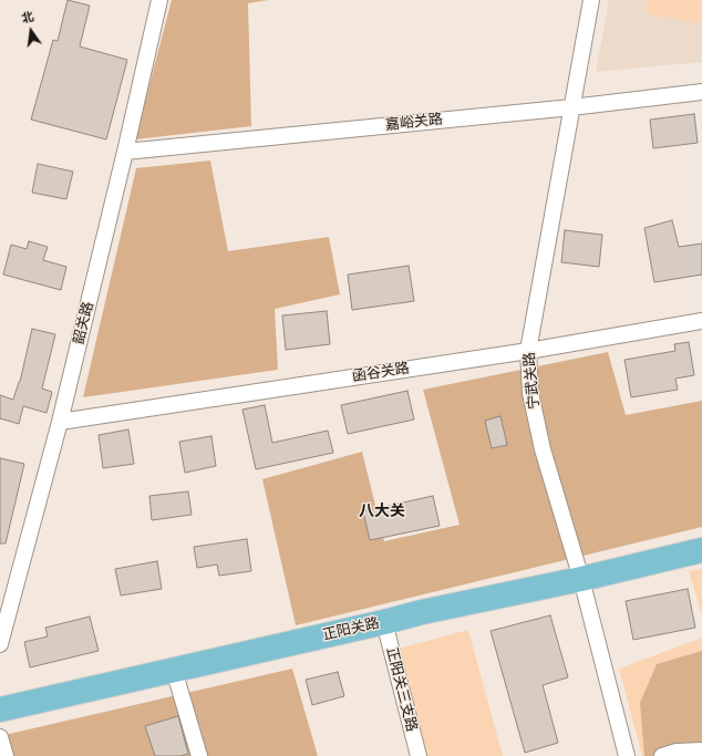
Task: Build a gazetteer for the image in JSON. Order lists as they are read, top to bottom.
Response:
{
  "streets": {
    "main road": ["正阳关路"],
    "street": [
      "嘉峪关路",
      "韶关路",
      "函谷关路",
      "宁武关路",
      "正阳关三支路"
    ]
  },
  "crossings": [
    ["嘉峪关路", "韶关路"],
    ["嘉峪关路", "宁武关路"],
    ["韶关路", "函谷关路"],
    ["函谷关路", "宁武关路"],
    ["宁武关路", "正阳关路"],
    ["正阳关路", "正阳关三支路"]
  ],
  "districts": ["八大关"],
  "north": "top"
}
